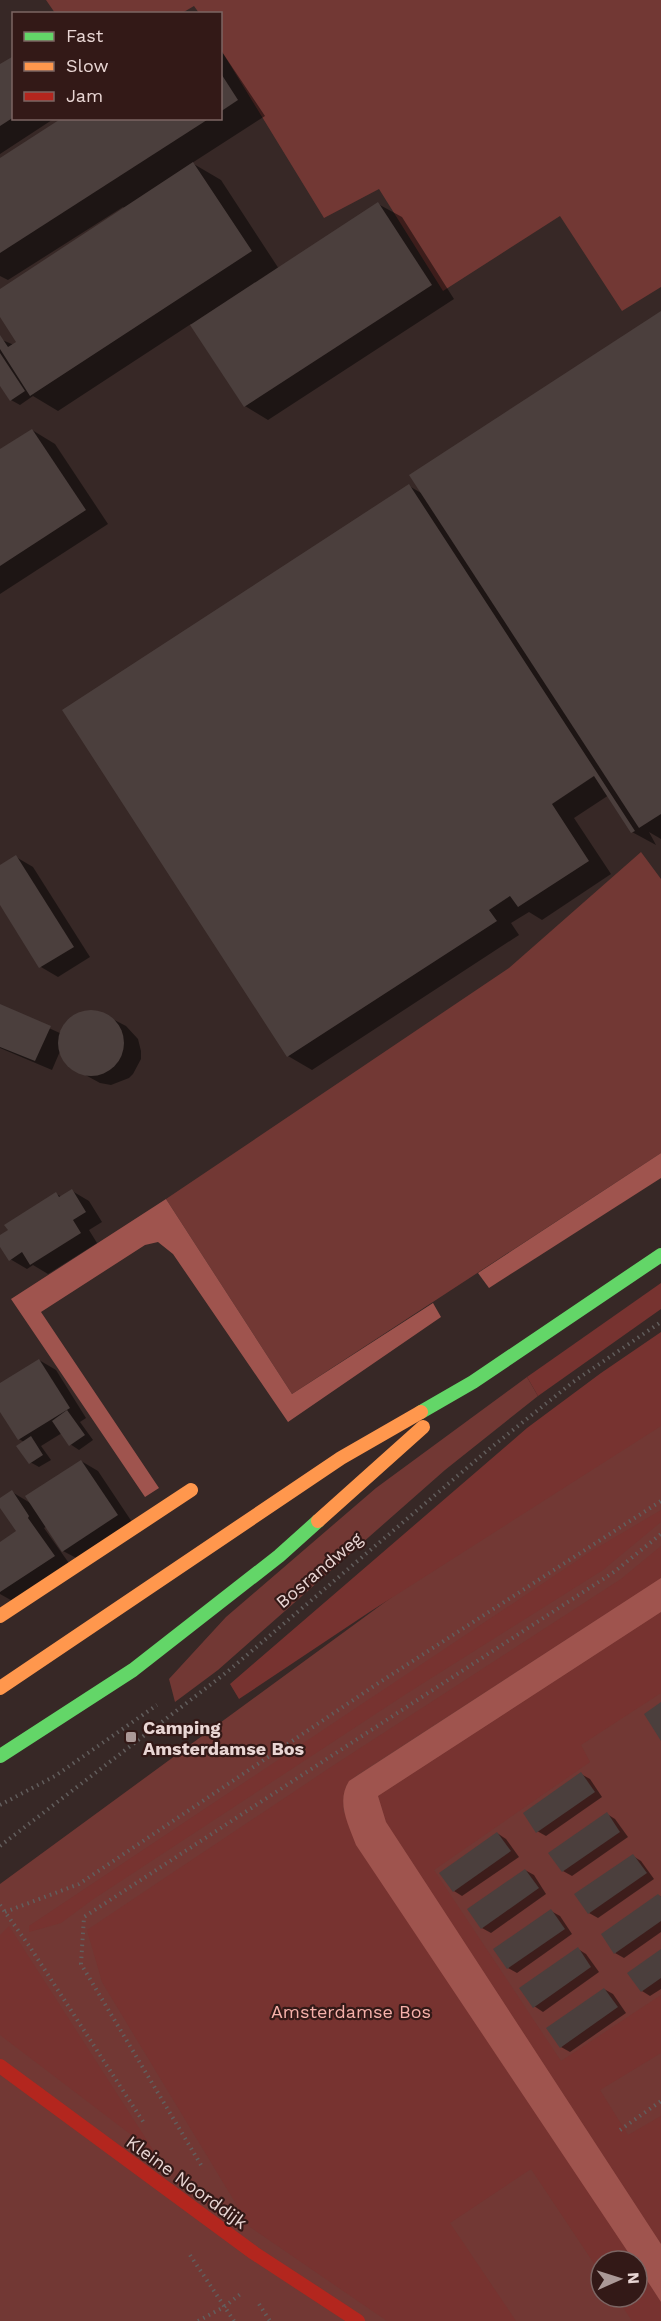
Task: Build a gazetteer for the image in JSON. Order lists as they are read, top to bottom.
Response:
{
  "streets": {
    "main road": ["Bosrandweg", "Kleine Noorddijk"]
  },
  "parks": ["Amsterdamse Bos"],
  "places": {
    "transit": ["Camping Amsterdamse Bos"]
  },
  "legend": ["Fast", "Slow", "Jam"],
  "north": "right"
}
